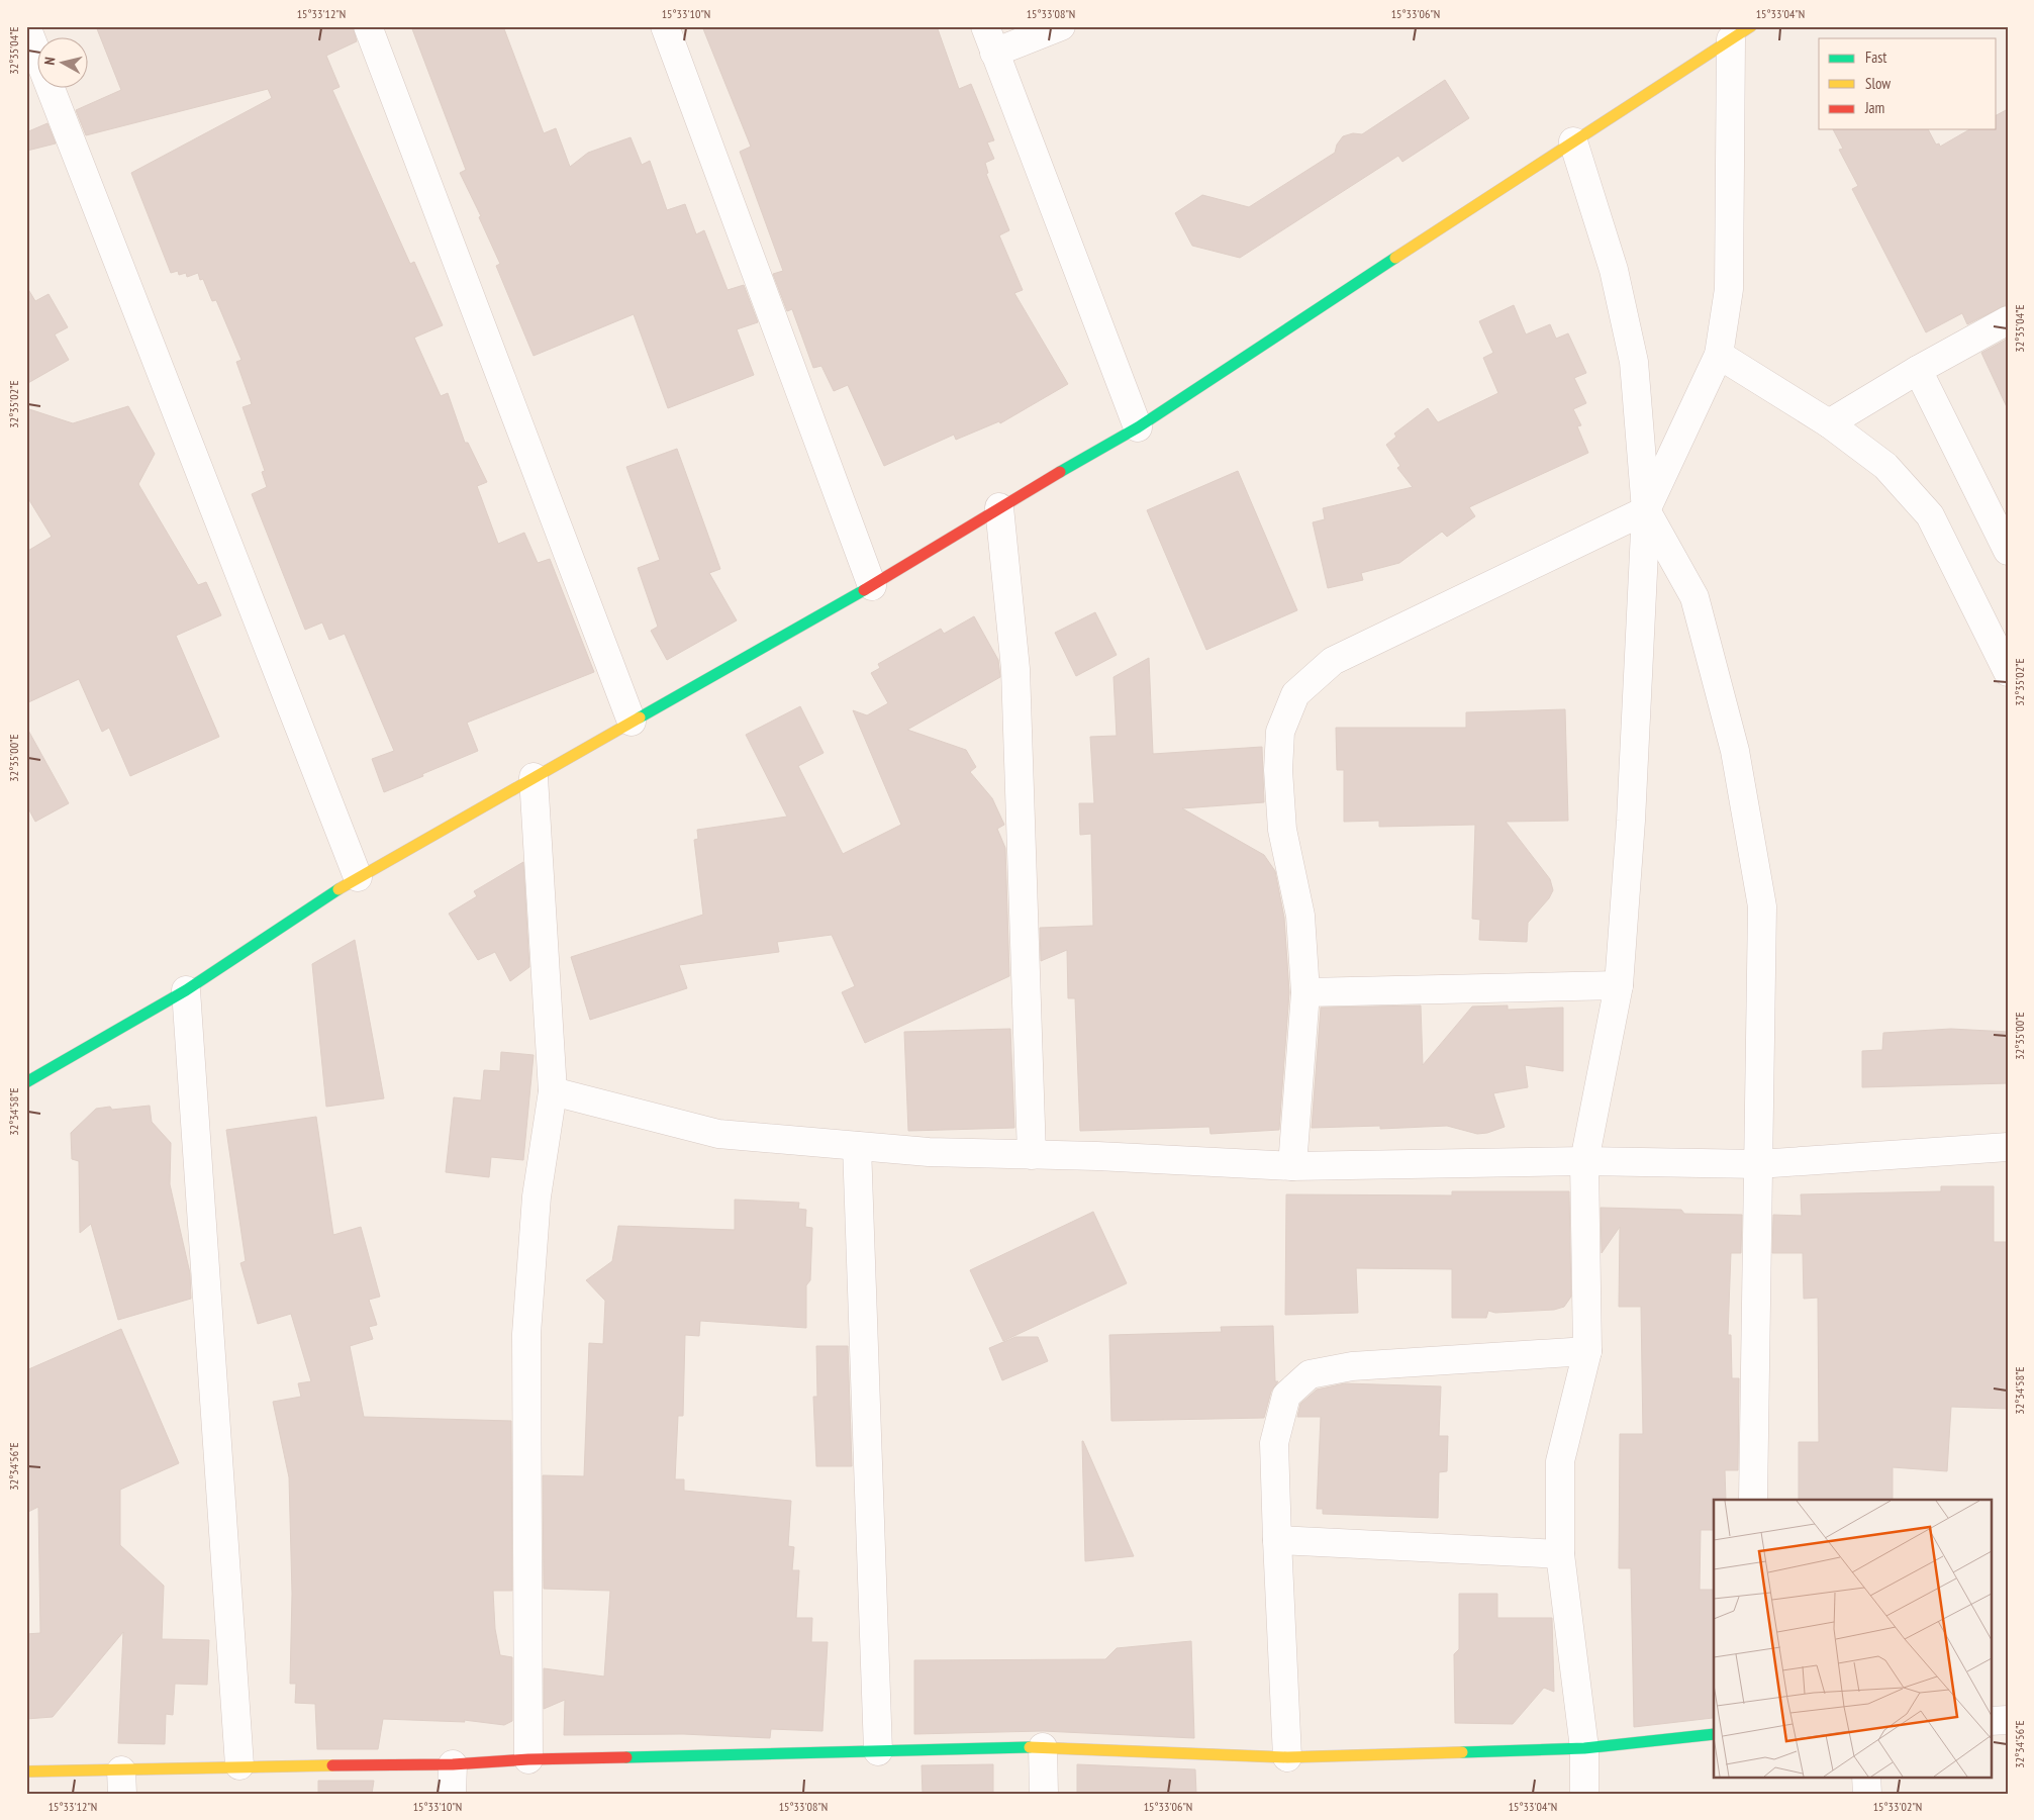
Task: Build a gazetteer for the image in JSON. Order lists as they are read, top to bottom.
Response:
{
  "legend": ["Fast", "Slow", "Jam"],
  "north": "left",
  "coordinates": [
    "15°33'12\"N",
    "15°33'10\"N",
    "15°33'08\"N",
    "15°33'06\"N",
    "15°33'04\"N",
    "32°35'04\"E",
    "32°35'02\"E",
    "32°35'00\"E",
    "32°34'58\"E",
    "32°34'56\"E",
    "15°33'02\"N"
  ]
}
